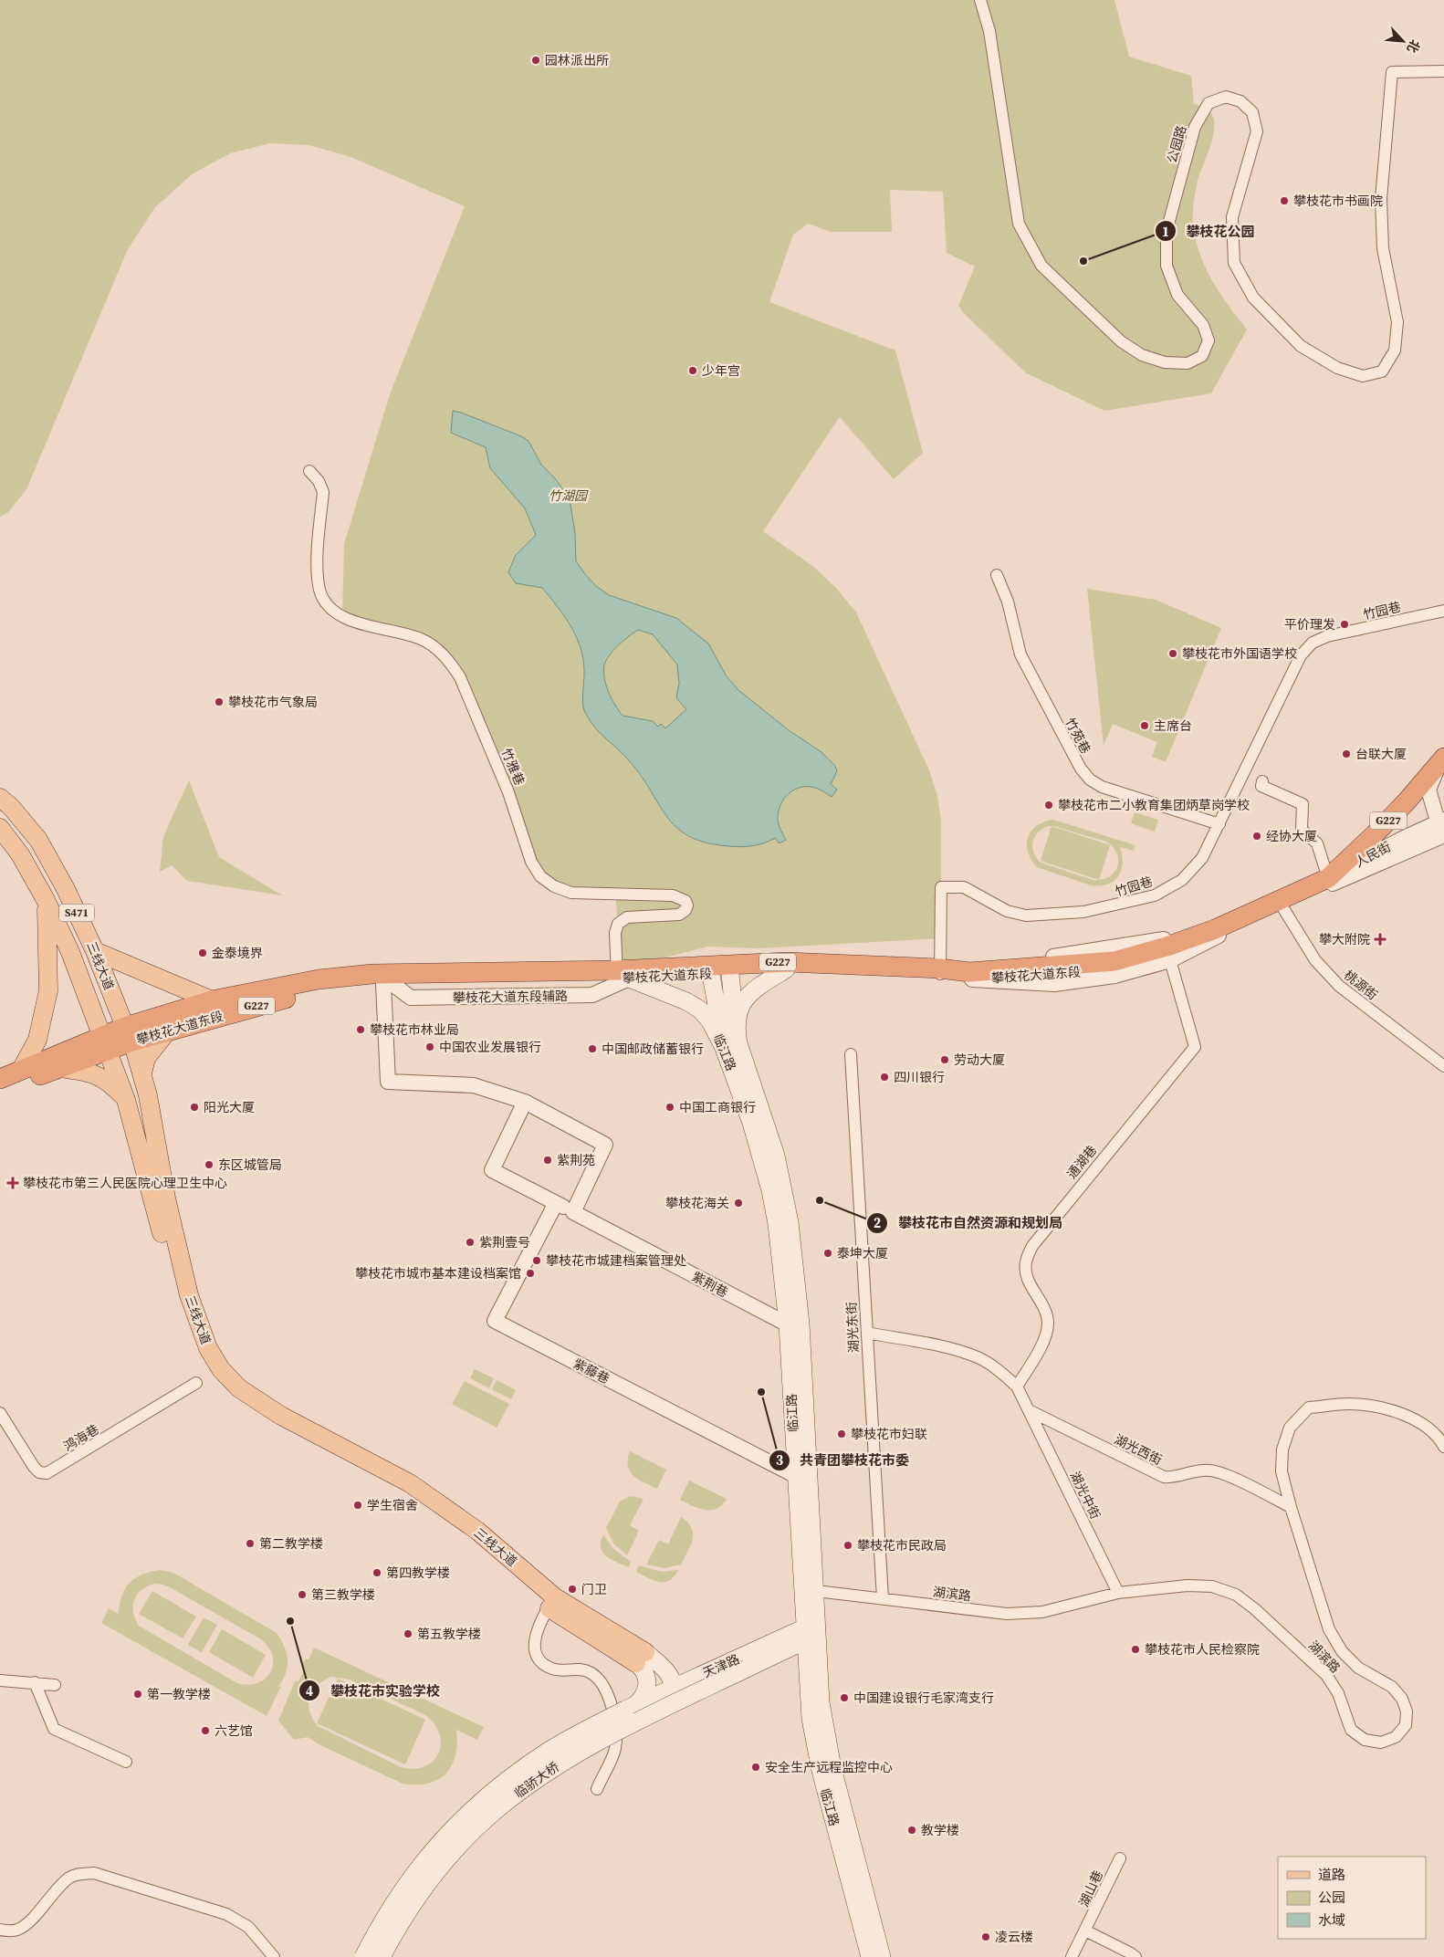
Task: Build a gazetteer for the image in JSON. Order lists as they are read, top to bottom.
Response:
{
  "streets": {
    "highway": ["G227", "攀枝花大道东段"],
    "main road": [
      "S471",
      "三线大道",
      "临江路",
      "天津路",
      "临骄大桥"
    ],
    "street": [
      "公园路",
      "竹园巷",
      "竹苑巷",
      "竹雅巷",
      "人民街",
      "桃源街",
      "通湖巷",
      "紫荆巷",
      "湖光东街",
      "紫藤巷",
      "鸿海巷",
      "湖光西街",
      "湖光中街",
      "湖滨路",
      "湖山巷"
    ]
  },
  "crossings": [
    ["竹园巷", "竹苑巷"],
    ["竹园巷", "攀枝花大道东段"],
    ["竹雅巷", "攀枝花大道东段"],
    ["竹雅巷", "临江路"],
    ["G227", "人民街"],
    ["G227", "攀枝花大道东段"],
    ["G227", "通湖巷"],
    ["人民街", "攀枝花大道东段"],
    ["三线大道", "攀枝花大道东段"],
    ["攀枝花大道东段", "桃源街"],
    ["攀枝花大道东段", "临江路"],
    ["临江路", "紫荆巷"],
    ["临江路", "紫藤巷"],
    ["临江路", "湖滨路"],
    ["临江路", "天津路"],
    ["临江路", "临骄大桥"],
    ["通湖巷", "湖光中街"],
    ["紫荆巷", "紫藤巷"],
    ["湖光东街", "湖滨路"],
    ["湖光西街", "湖光中街"],
    ["湖光西街", "湖滨路"],
    ["湖光中街", "湖滨路"],
    ["天津路", "临骄大桥"]
  ],
  "parks": ["竹湖园"],
  "places": {
    "other": [
      "园林派出所",
      "攀枝花市书画院",
      "攀枝花公园",
      "少年宫",
      "平价理发",
      "攀枝花市外国语学校",
      "攀枝花市气象局",
      "主席台",
      "台联大厦",
      "攀枝花市二小教育集团炳草岗学校",
      "经协大厦",
      "金泰境界",
      "攀枝花市林业局",
      "中国农业发展银行",
      "中国邮政储蓄银行",
      "劳动大厦",
      "四川银行",
      "阳光大厦",
      "中国工商银行",
      "紫荆苑",
      "东区城管局",
      "攀枝花市自然资源和规划局",
      "攀枝花海关",
      "紫荆壹号",
      "泰坤大厦",
      "攀枝花市城建档案管理处",
      "攀枝花市城市基本建设档案馆",
      "共青团攀枝花市委",
      "攀枝花市妇联",
      "学生宿舍",
      "第二教学楼",
      "攀枝花市民政局",
      "第四教学楼",
      "门卫",
      "第三教学楼",
      "攀枝花市实验学校",
      "第五教学楼",
      "攀枝花市人民检察院",
      "第一教学楼",
      "中国建设银行毛家湾支行",
      "六艺馆",
      "安全生产远程监控中心",
      "教学楼",
      "凌云楼"
    ],
    "health": ["攀大附院", "攀枝花市第三人民医院心理卫生中心"]
  },
  "legend": ["道路", "公园", "水域"],
  "north": "bottom right"
}
